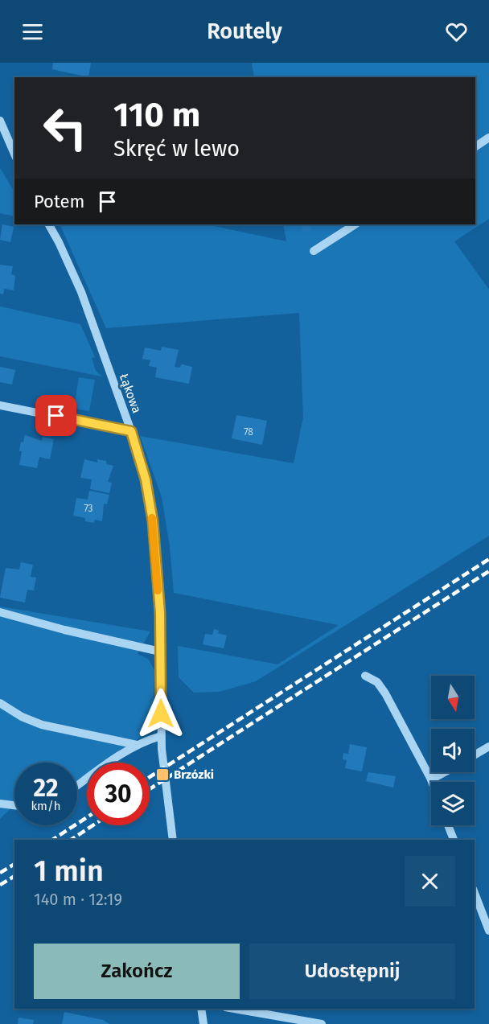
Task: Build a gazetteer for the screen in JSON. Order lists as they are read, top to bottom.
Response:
{
  "streets": {
    "street": ["Łąkowa"]
  },
  "places": {
    "transit": ["Brzózki"]
  },
  "house_numbers": ["78", "73"],
  "north": "bottom",
  "page": {
    "header": "Routely",
    "turn": ["110 m", "Skręć w lewo"],
    "then": "Potem",
    "speed": "22 km/h",
    "limit": "30",
    "heading": ["1 min", "140 m · 12:19"],
    "buttons": ["Zakończ", "Udostępnij"]
  }
}
